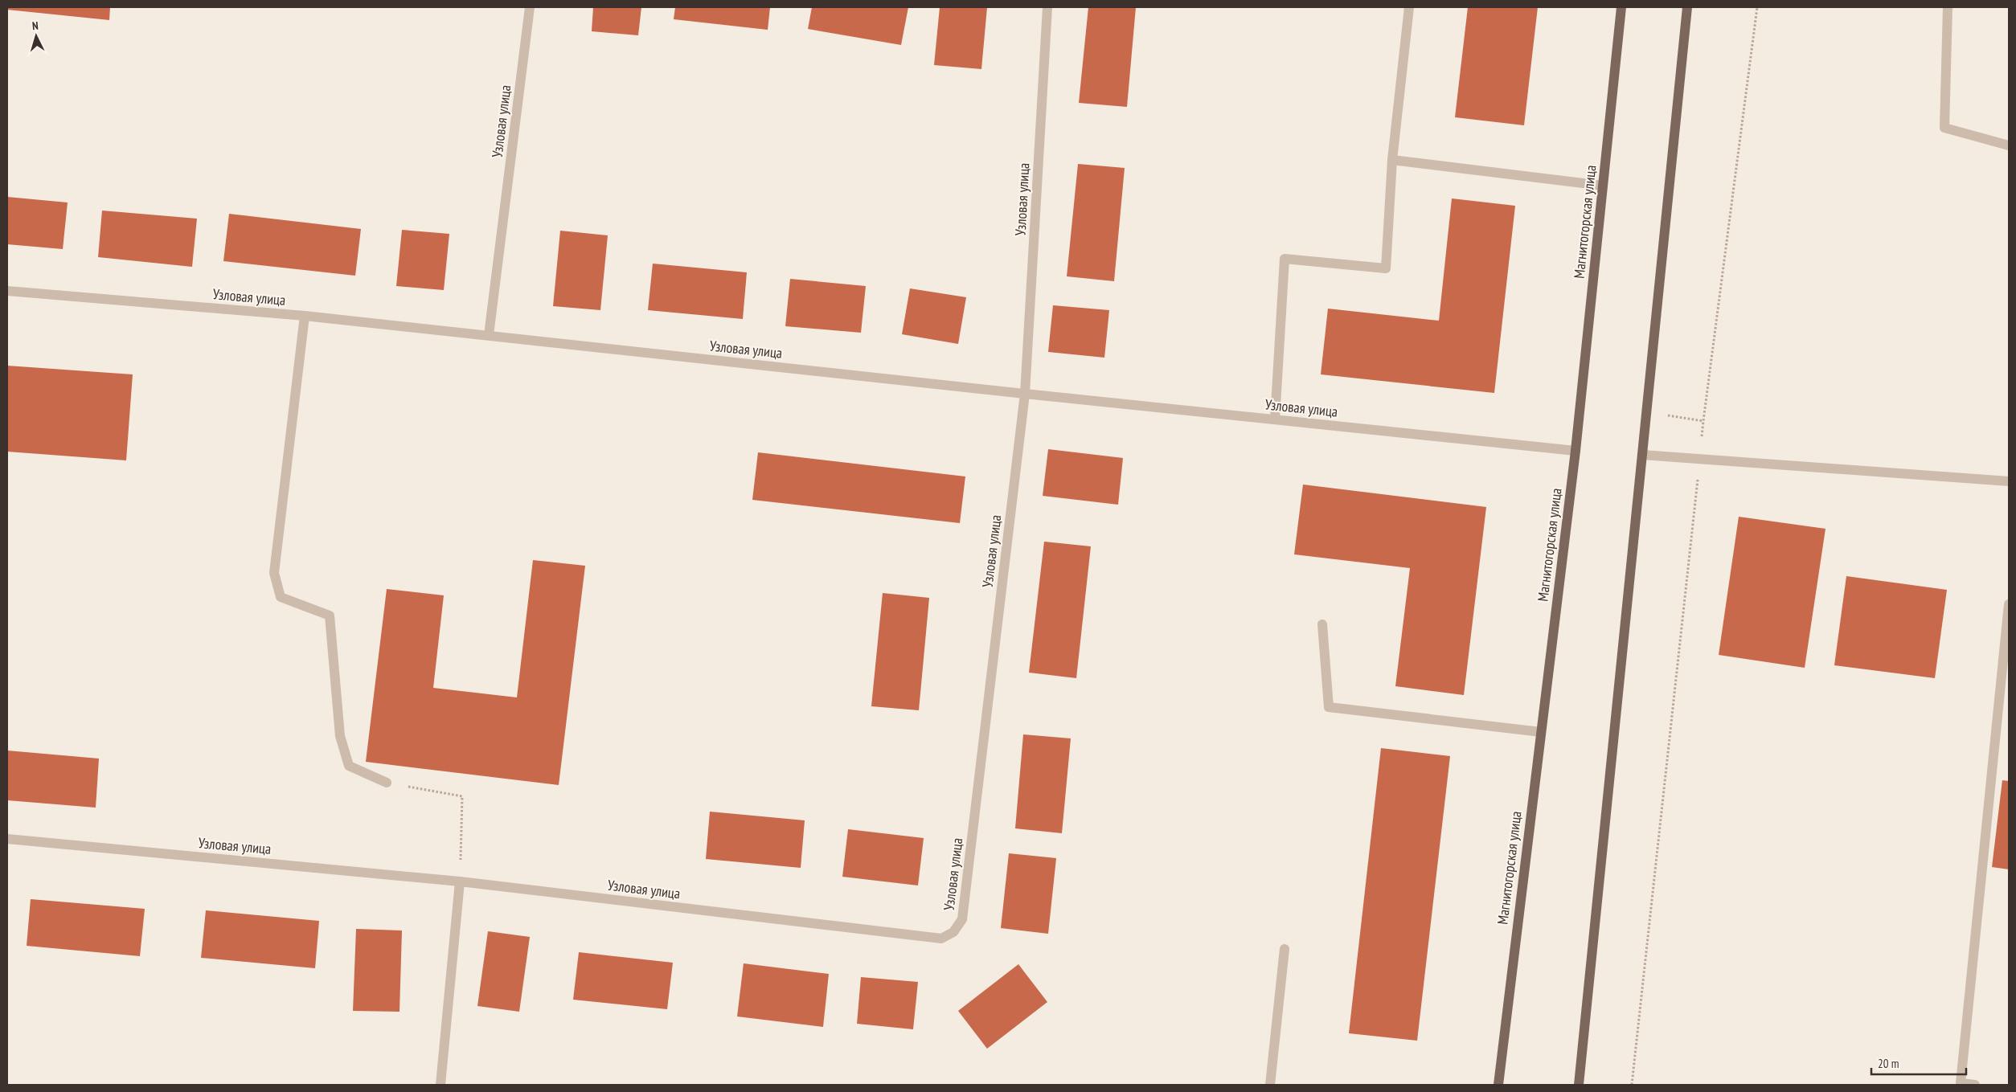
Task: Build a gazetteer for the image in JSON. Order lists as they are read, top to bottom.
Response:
{
  "streets": {
    "main road": ["Магнитогорская улица"],
    "street": ["Узловая улица"]
  },
  "crossings": [
    ["Узловая улица", "Магнитогорская улица"]
  ],
  "scale_bar": "20 m",
  "north": "top"
}
